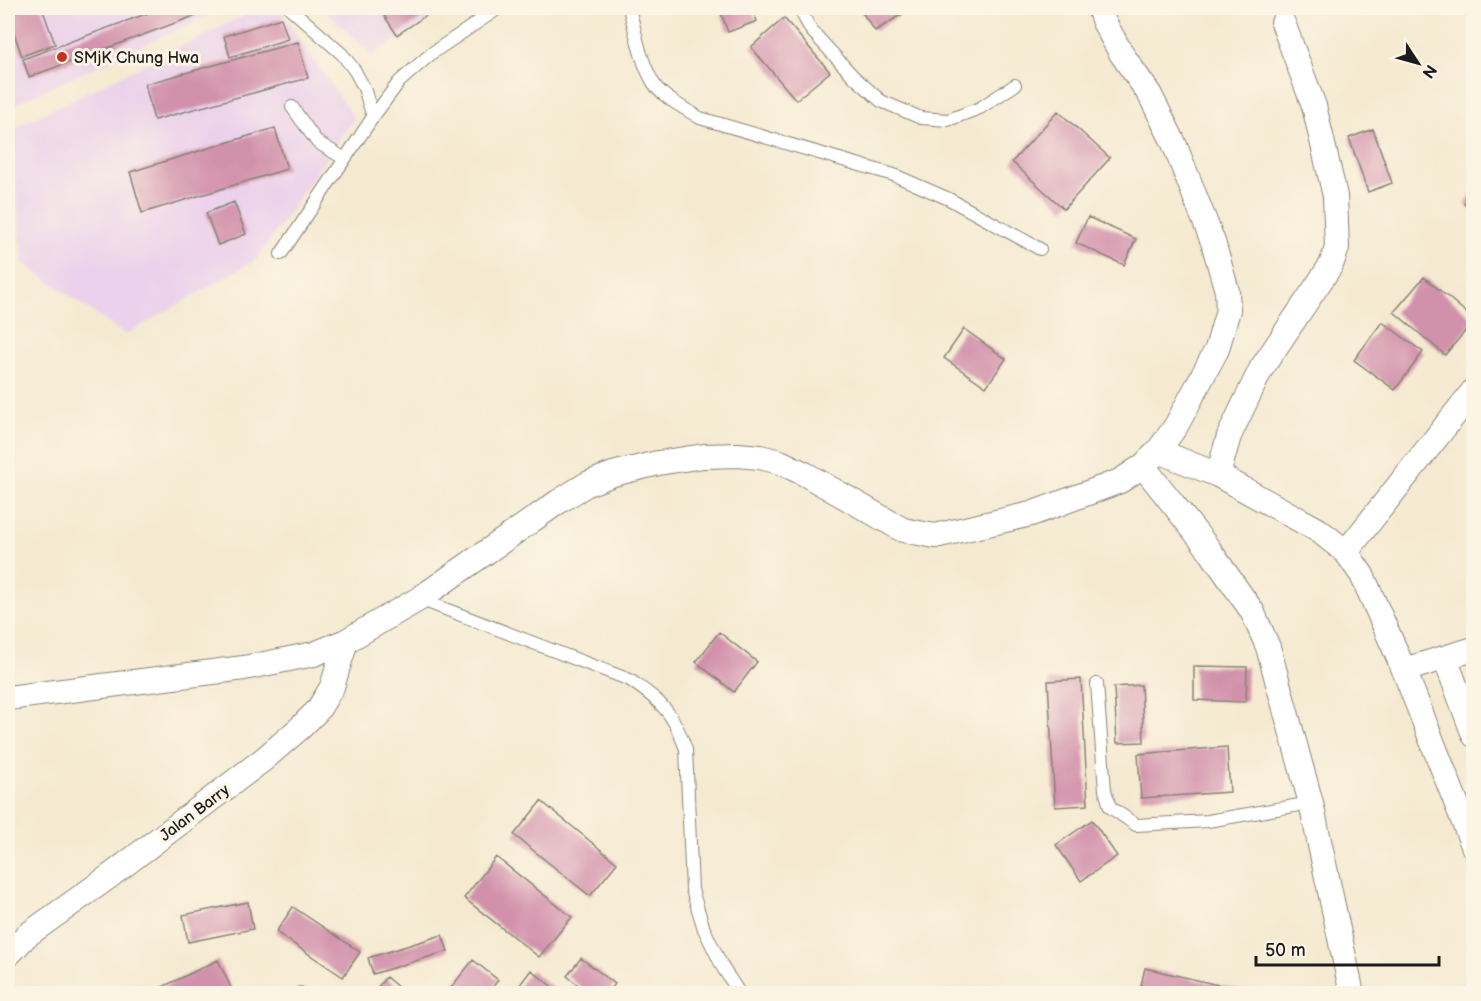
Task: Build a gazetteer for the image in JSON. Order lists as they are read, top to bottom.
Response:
{
  "streets": {
    "street": ["Jalan Barry"]
  },
  "places": ["SMjK Chung Hwa"],
  "scale_bar": "50 m",
  "north": "bottom right"
}
